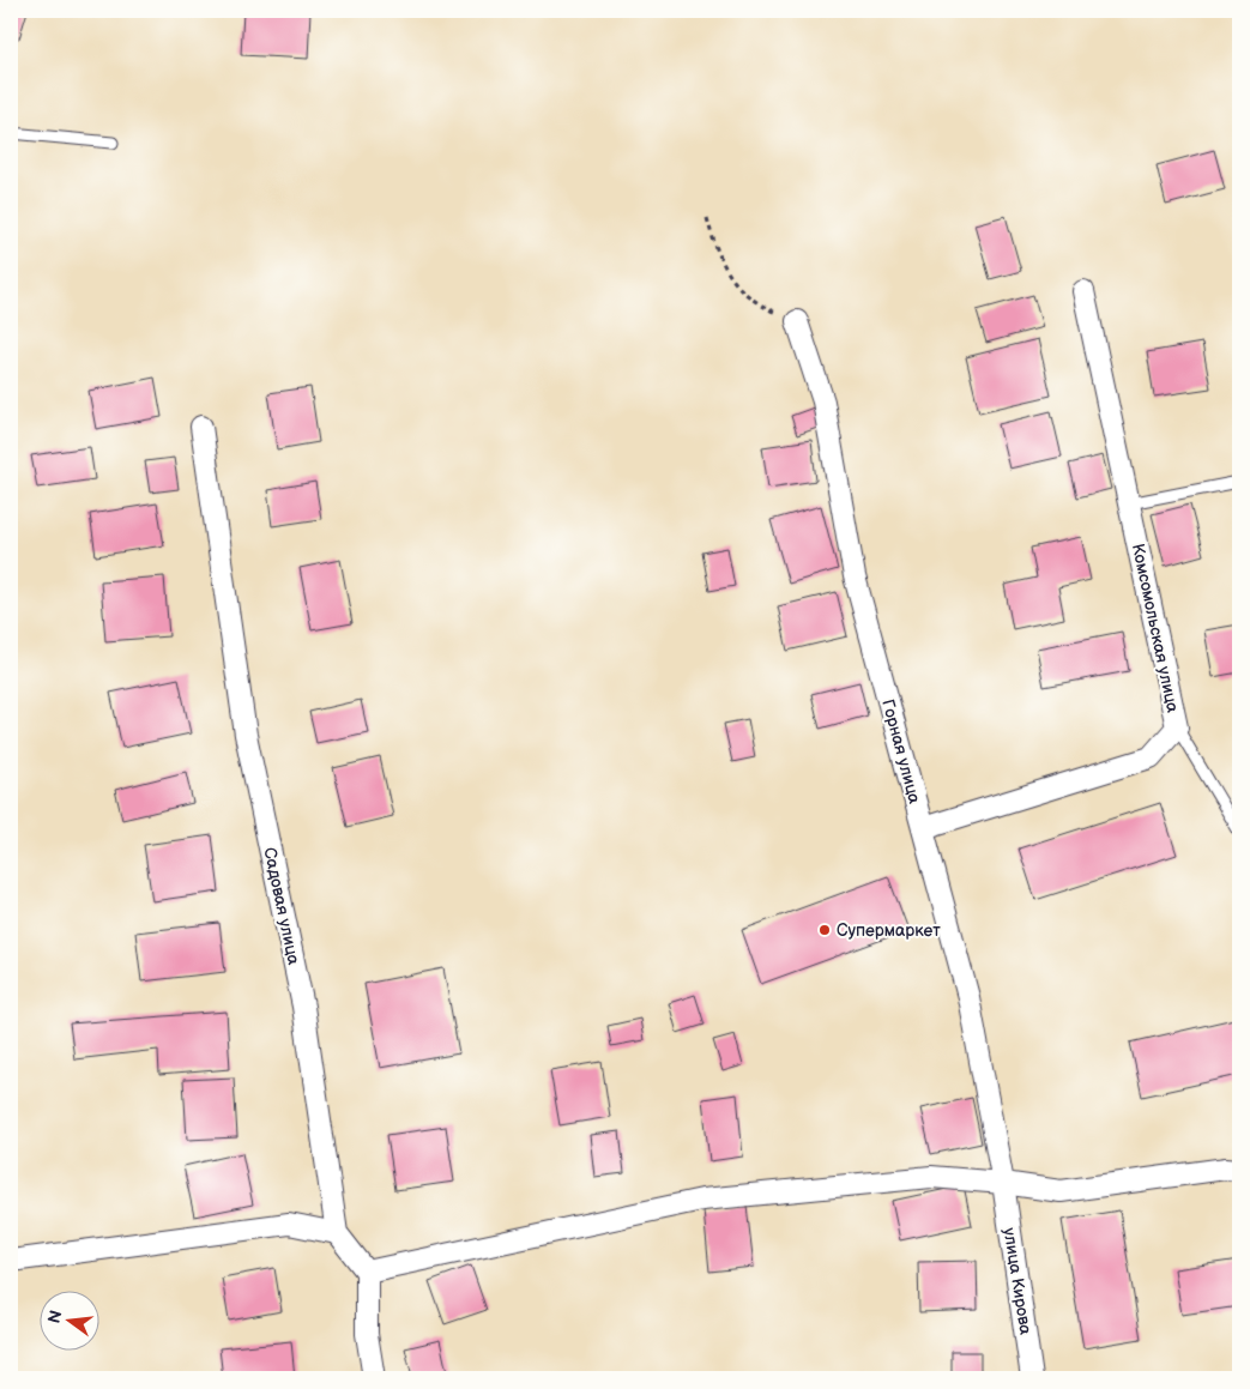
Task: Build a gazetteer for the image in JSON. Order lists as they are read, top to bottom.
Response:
{
  "streets": {
    "street": [
      "Комсомольская улица",
      "Горная улица",
      "Садовая улица",
      "улица Кирова"
    ]
  },
  "crossings": [
    ["Комсомольская улица", "Горная улица"],
    ["Горная улица", "улица Кирова"]
  ],
  "places": ["Супермаркет"],
  "north": "left"
}
